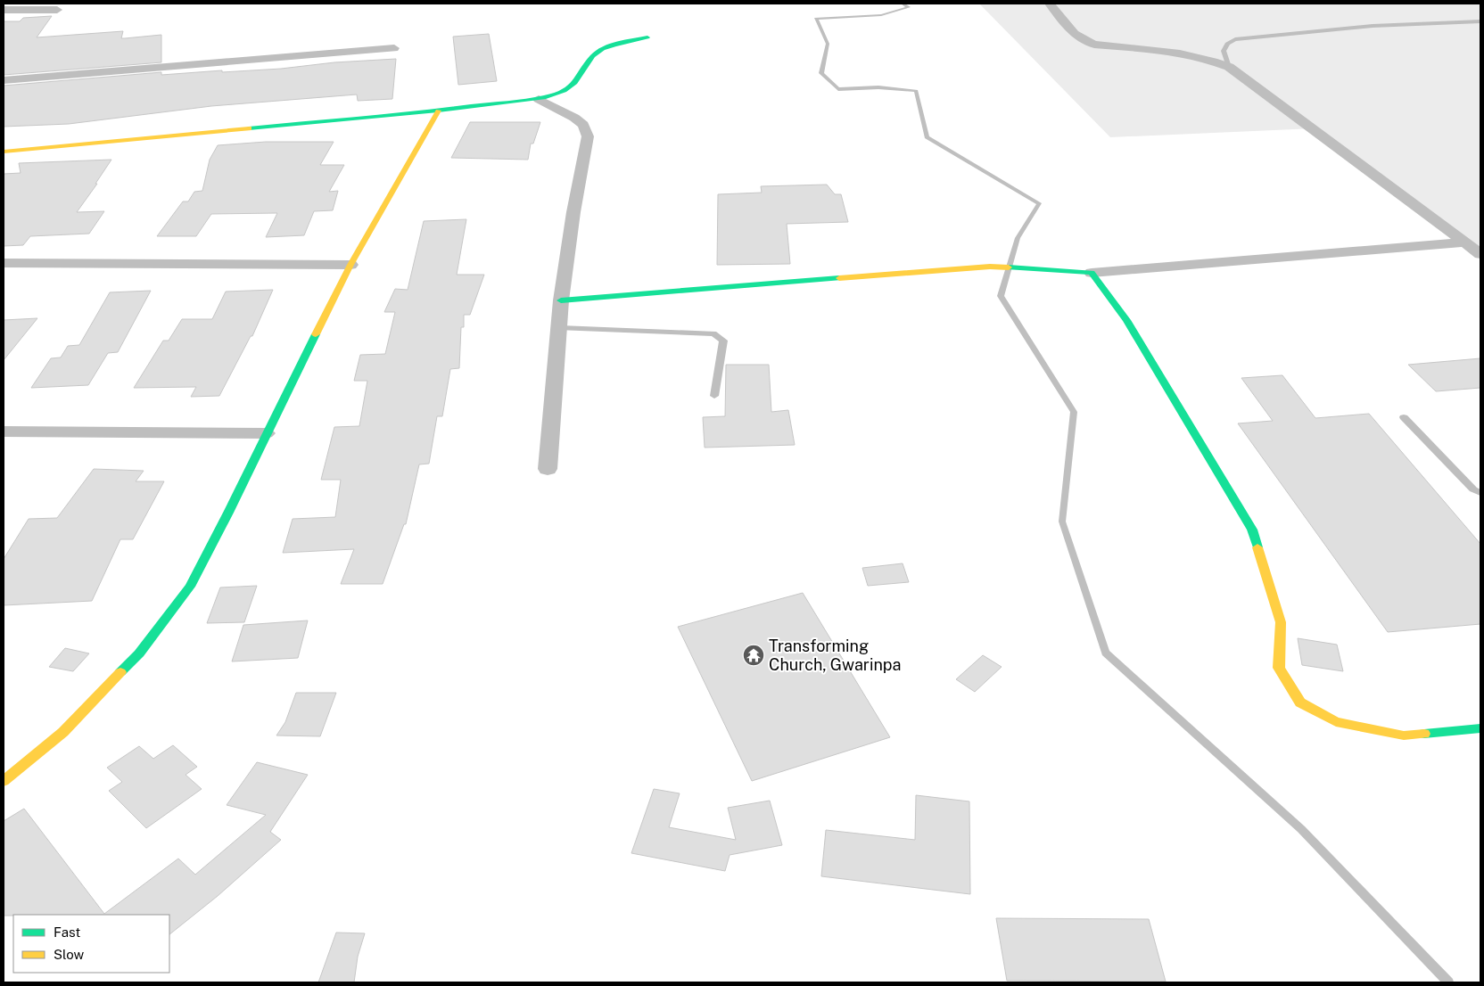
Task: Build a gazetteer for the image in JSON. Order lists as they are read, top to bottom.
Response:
{
  "places": {
    "temple": ["Transforming Church, Gwarinpa"]
  },
  "legend": ["Fast", "Slow"]
}
